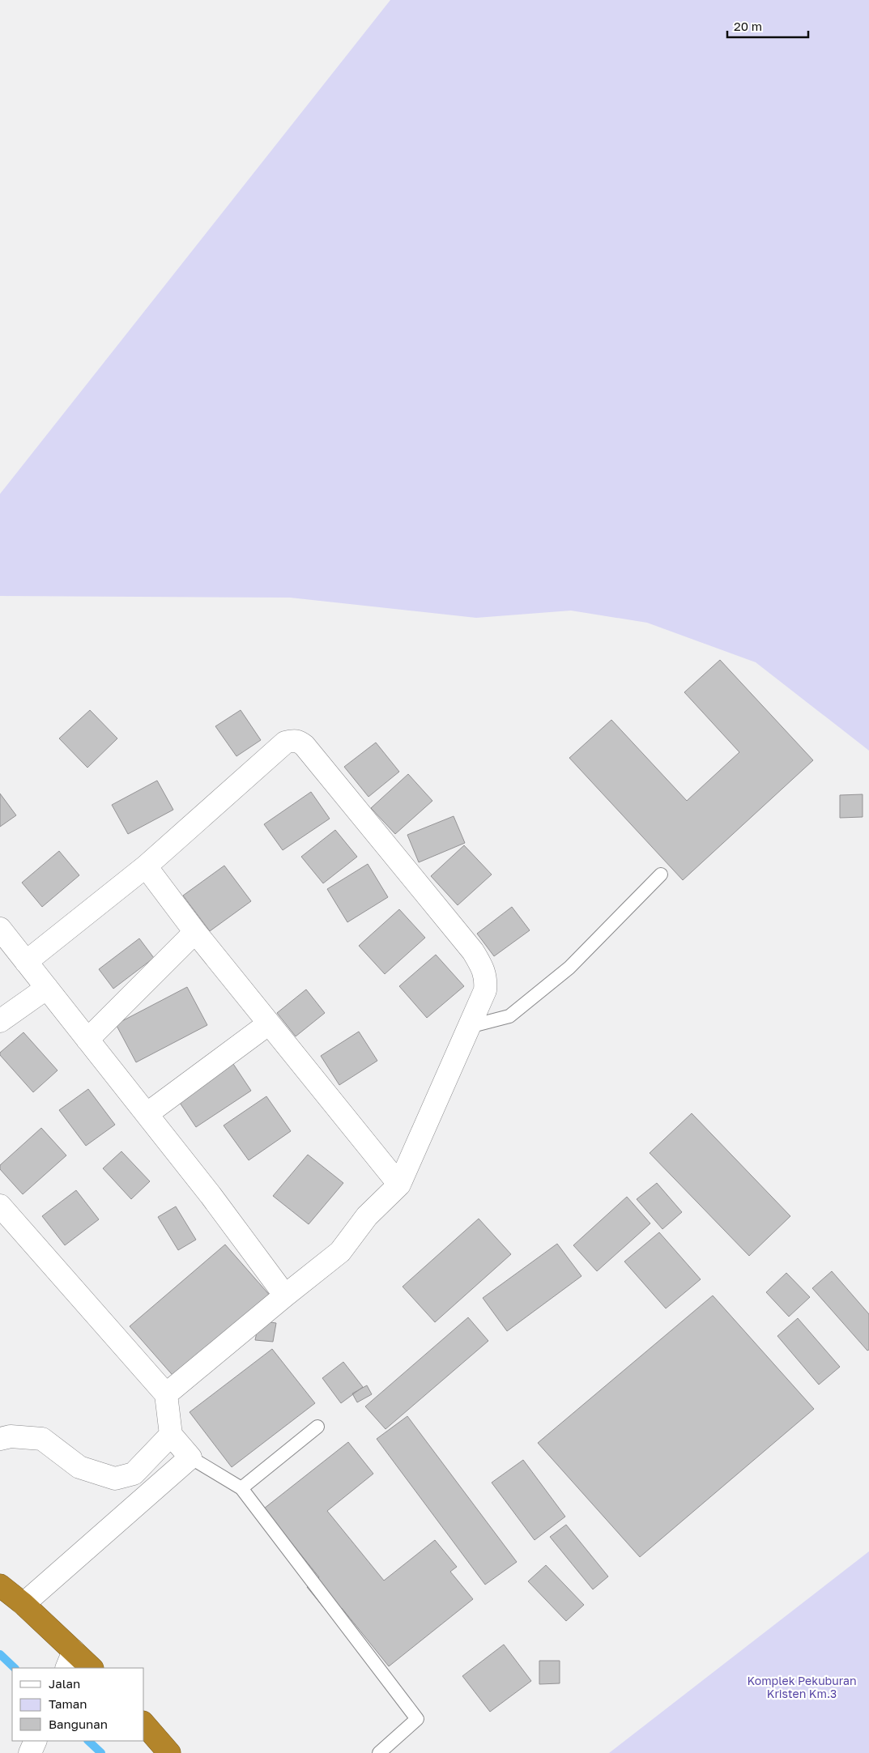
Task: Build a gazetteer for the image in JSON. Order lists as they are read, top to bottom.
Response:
{
  "parks": ["Komplek Pekuburan Kristen Km.3"],
  "legend": ["Jalan", "Taman", "Bangunan"],
  "scale_bar": "20 m"
}
